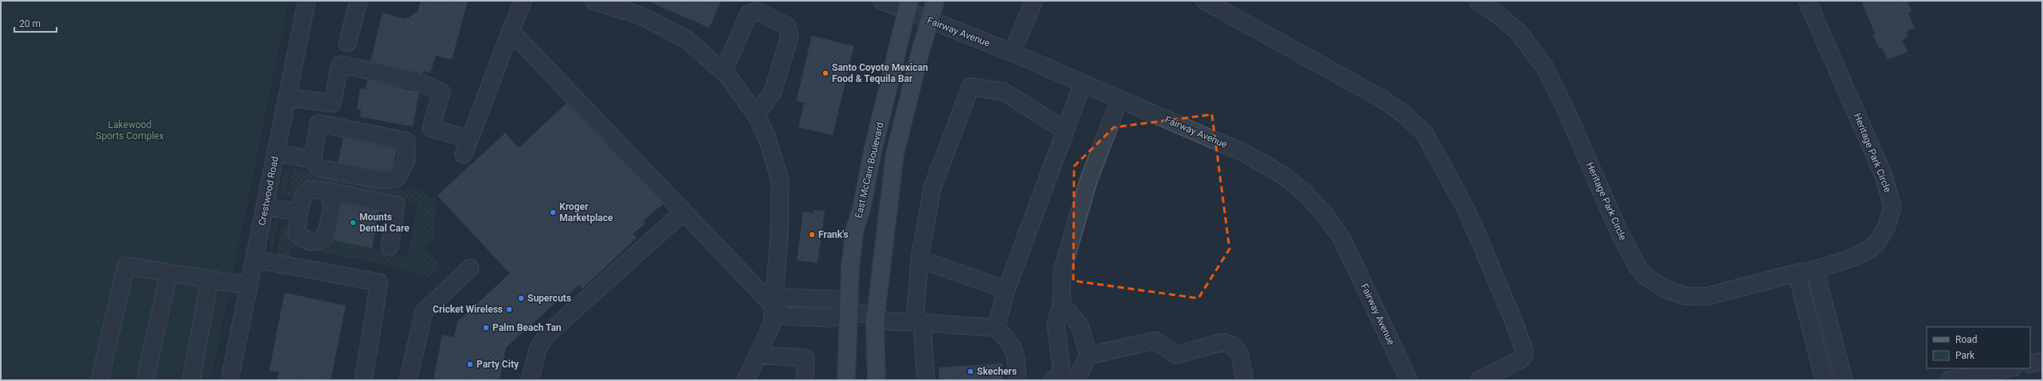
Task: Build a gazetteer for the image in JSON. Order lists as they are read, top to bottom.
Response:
{
  "streets": {
    "main road": ["East McCain Boulevard"],
    "street": ["Fairway Avenue", "Heritage Park Circle", "Crestwood Road"]
  },
  "crossings": [
    ["Fairway Avenue", "East McCain Boulevard"]
  ],
  "parks": ["Lakewood Sports Complex"],
  "places": [
    "Santo Coyote Mexican Food & Tequila Bar",
    "Kroger Marketplace",
    "Mounts Dental Care",
    "Frank's",
    "Supercuts",
    "Cricket Wireless",
    "Palm Beach Tan",
    "Party City",
    "Skechers"
  ],
  "legend": ["Road", "Park"],
  "scale_bar": "20 m"
}
